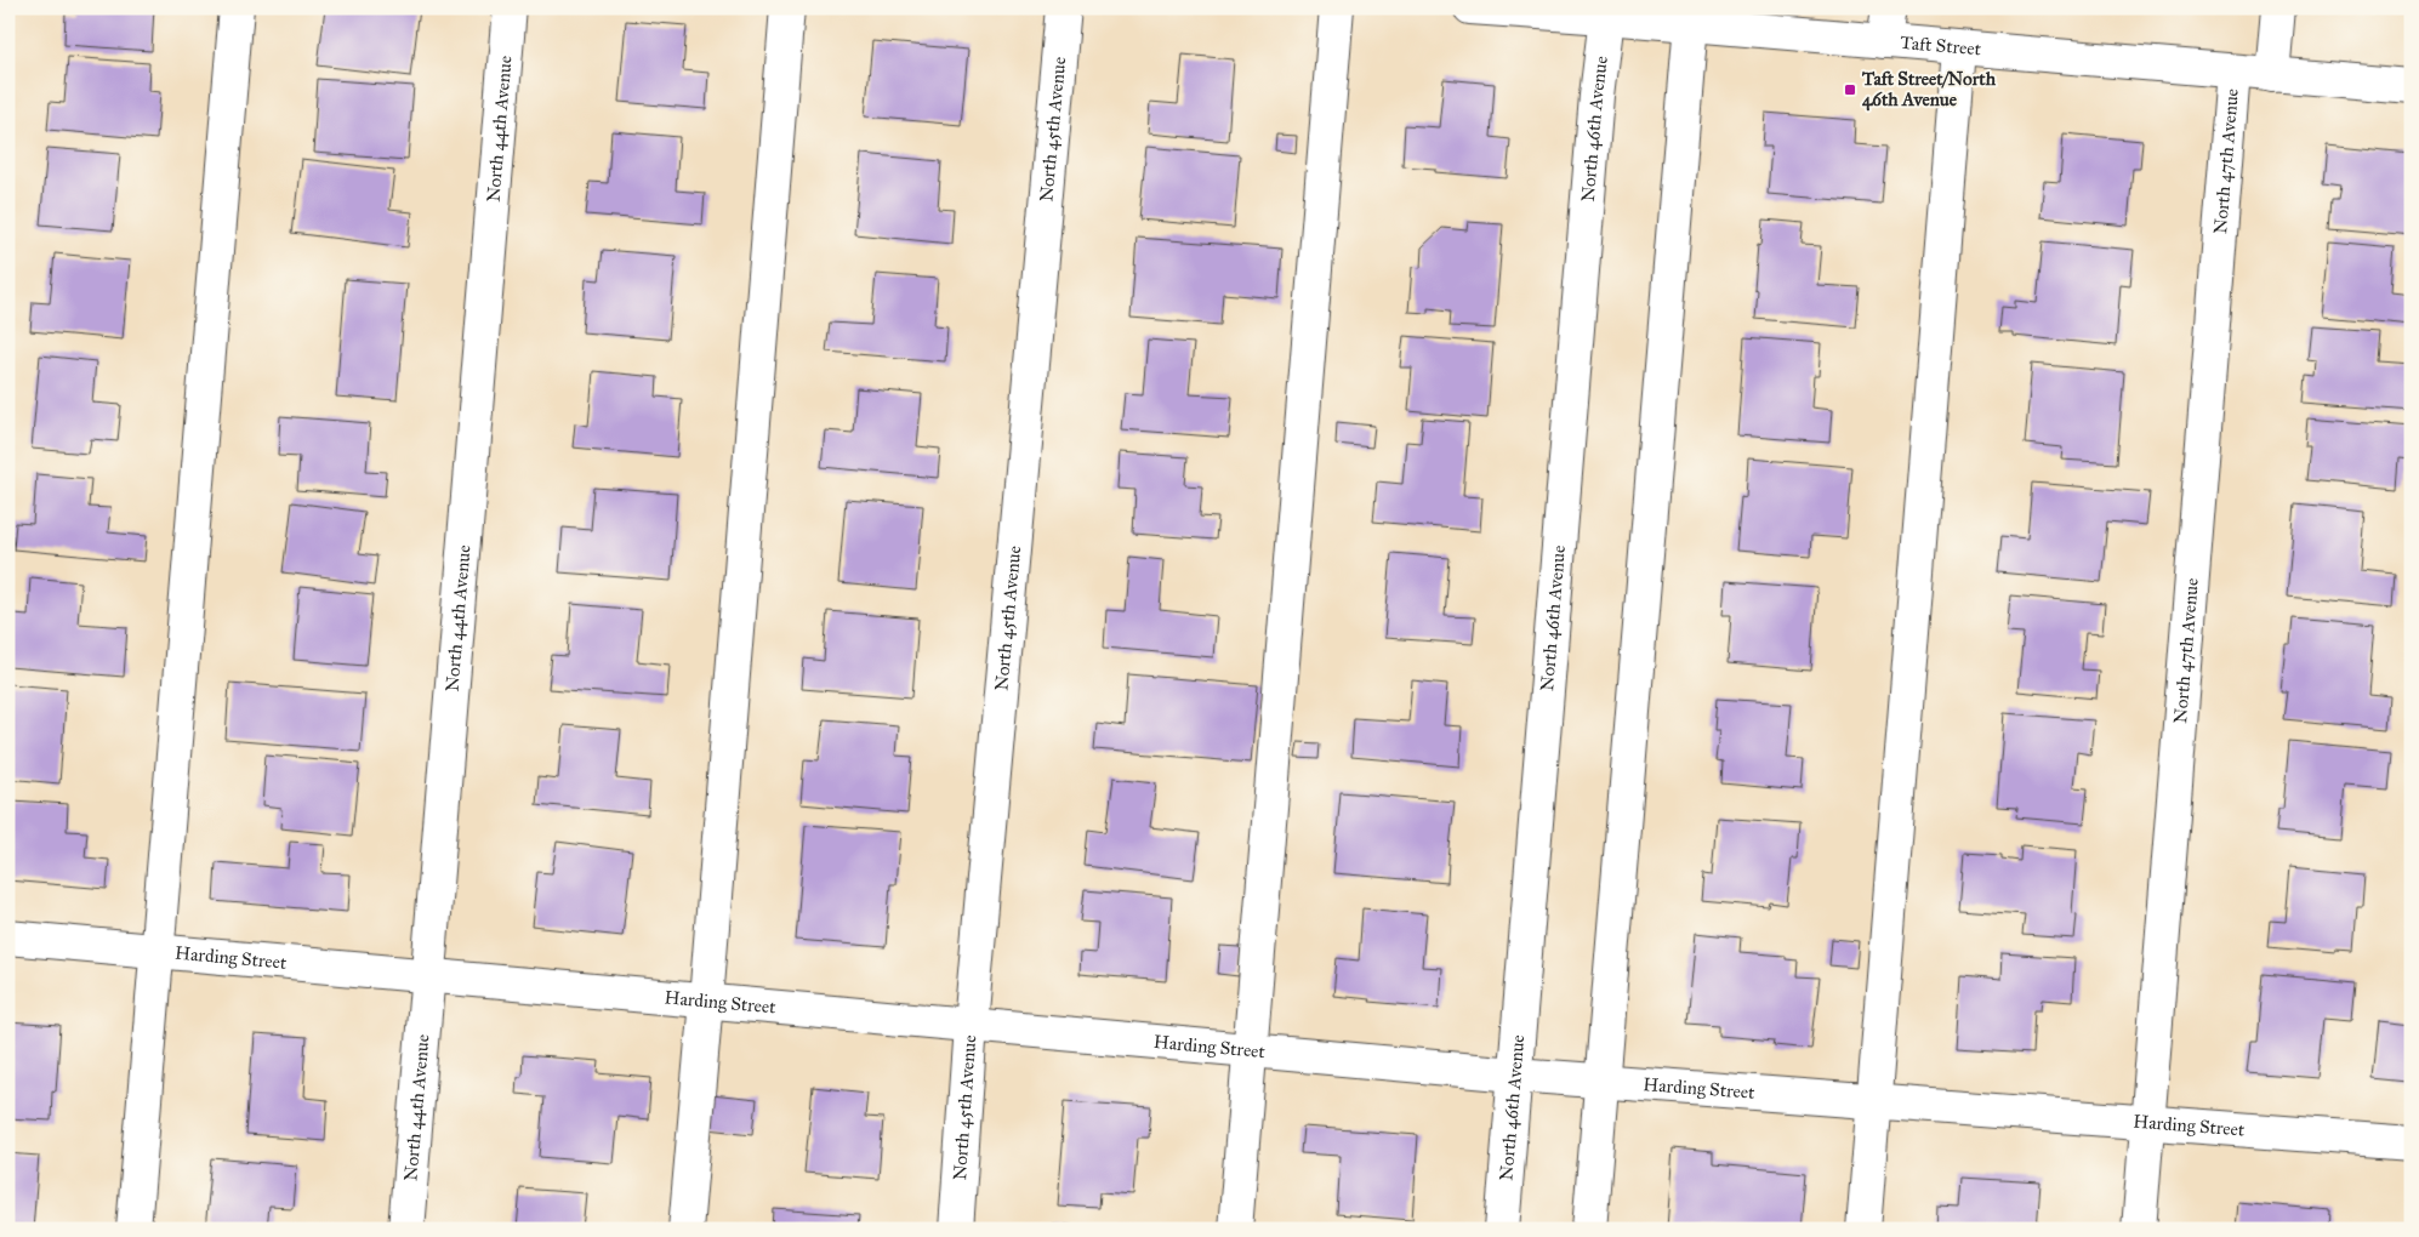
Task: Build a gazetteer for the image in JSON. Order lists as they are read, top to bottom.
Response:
{
  "streets": {
    "street": [
      "Taft Street",
      "North 44th Avenue",
      "North 46th Avenue",
      "North 45th Avenue",
      "North 47th Avenue",
      "Harding Street"
    ]
  },
  "crossings": [
    ["Taft Street", "North 46th Avenue"],
    ["Taft Street", "North 47th Avenue"],
    ["North 44th Avenue", "Harding Street"],
    ["North 46th Avenue", "Harding Street"],
    ["North 45th Avenue", "Harding Street"],
    ["North 47th Avenue", "Harding Street"]
  ],
  "places": {
    "transit": ["Taft Street/North 46th Avenue"]
  }
}
